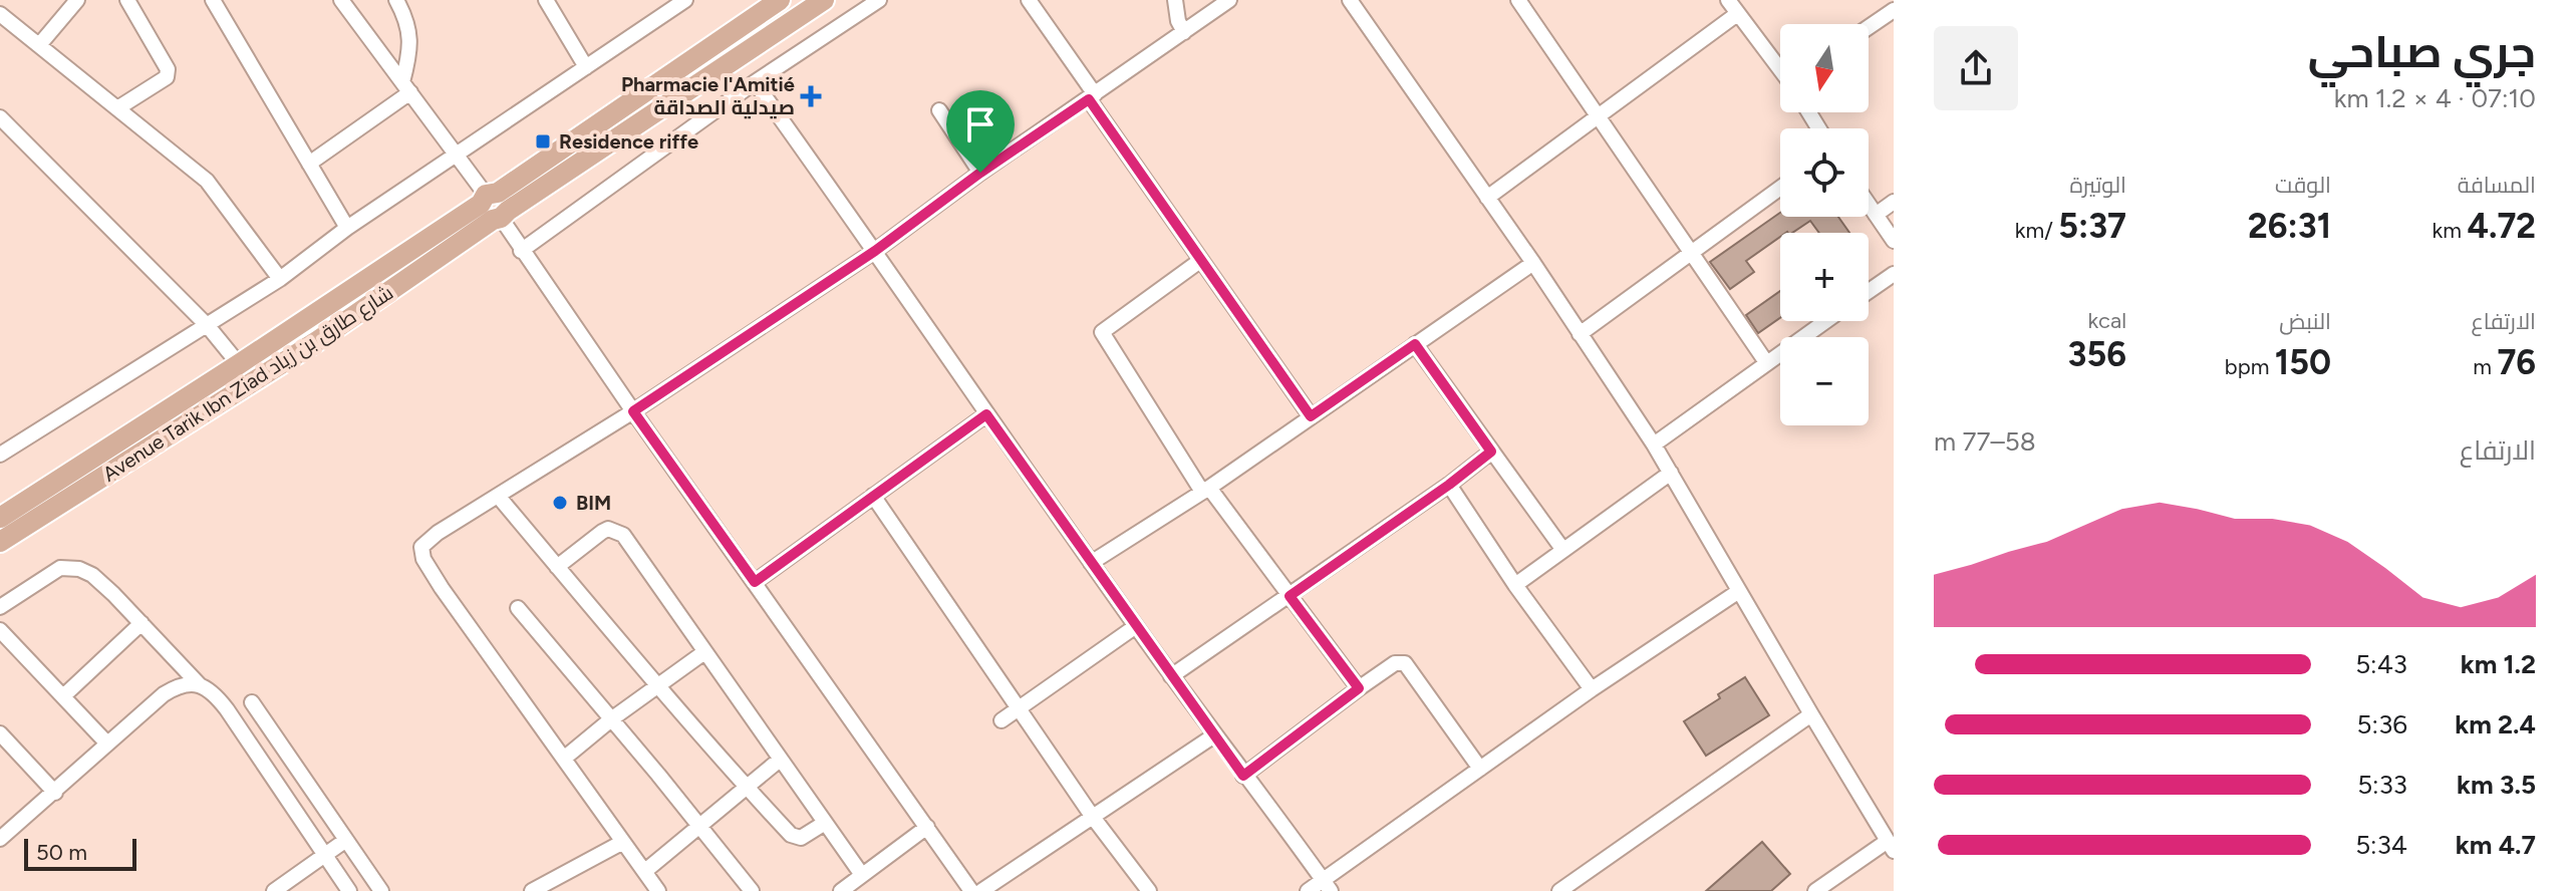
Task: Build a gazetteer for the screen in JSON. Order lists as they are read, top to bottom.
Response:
{
  "streets": {
    "main road": ["Avenue Tarik Ibn Ziad شارع طارق بن زياد"]
  },
  "places": {
    "health": ["Pharmacie l'Amitié صيدلية الصداقة"],
    "transit": ["Residence riffe"],
    "other": ["BIM"]
  },
  "scale_bar": "50 m",
  "north": "bottom",
  "page": {
    "heading": ["جري صباحي", "07:10 · 4 × 1.2 km"],
    "map_buttons": ["+", "−"],
    "stats": [
      ["المسافة", "4.72 km"],
      ["الوقت", "26:31"],
      ["الوتيرة", "5:37 /km"],
      ["الارتفاع", "76 m"],
      ["النبض", "150 bpm"],
      ["kcal", "356"]
    ],
    "chart": ["الارتفاع", "58–77 m"],
    "list": [
      {
        "name": "1.2 km",
        "note": "5:43"
      },
      {
        "name": "2.4 km",
        "note": "5:36"
      },
      {
        "name": "3.5 km",
        "note": "5:33"
      },
      {
        "name": "4.7 km",
        "note": "5:34"
      }
    ],
    "scale": "50 m"
  }
}
